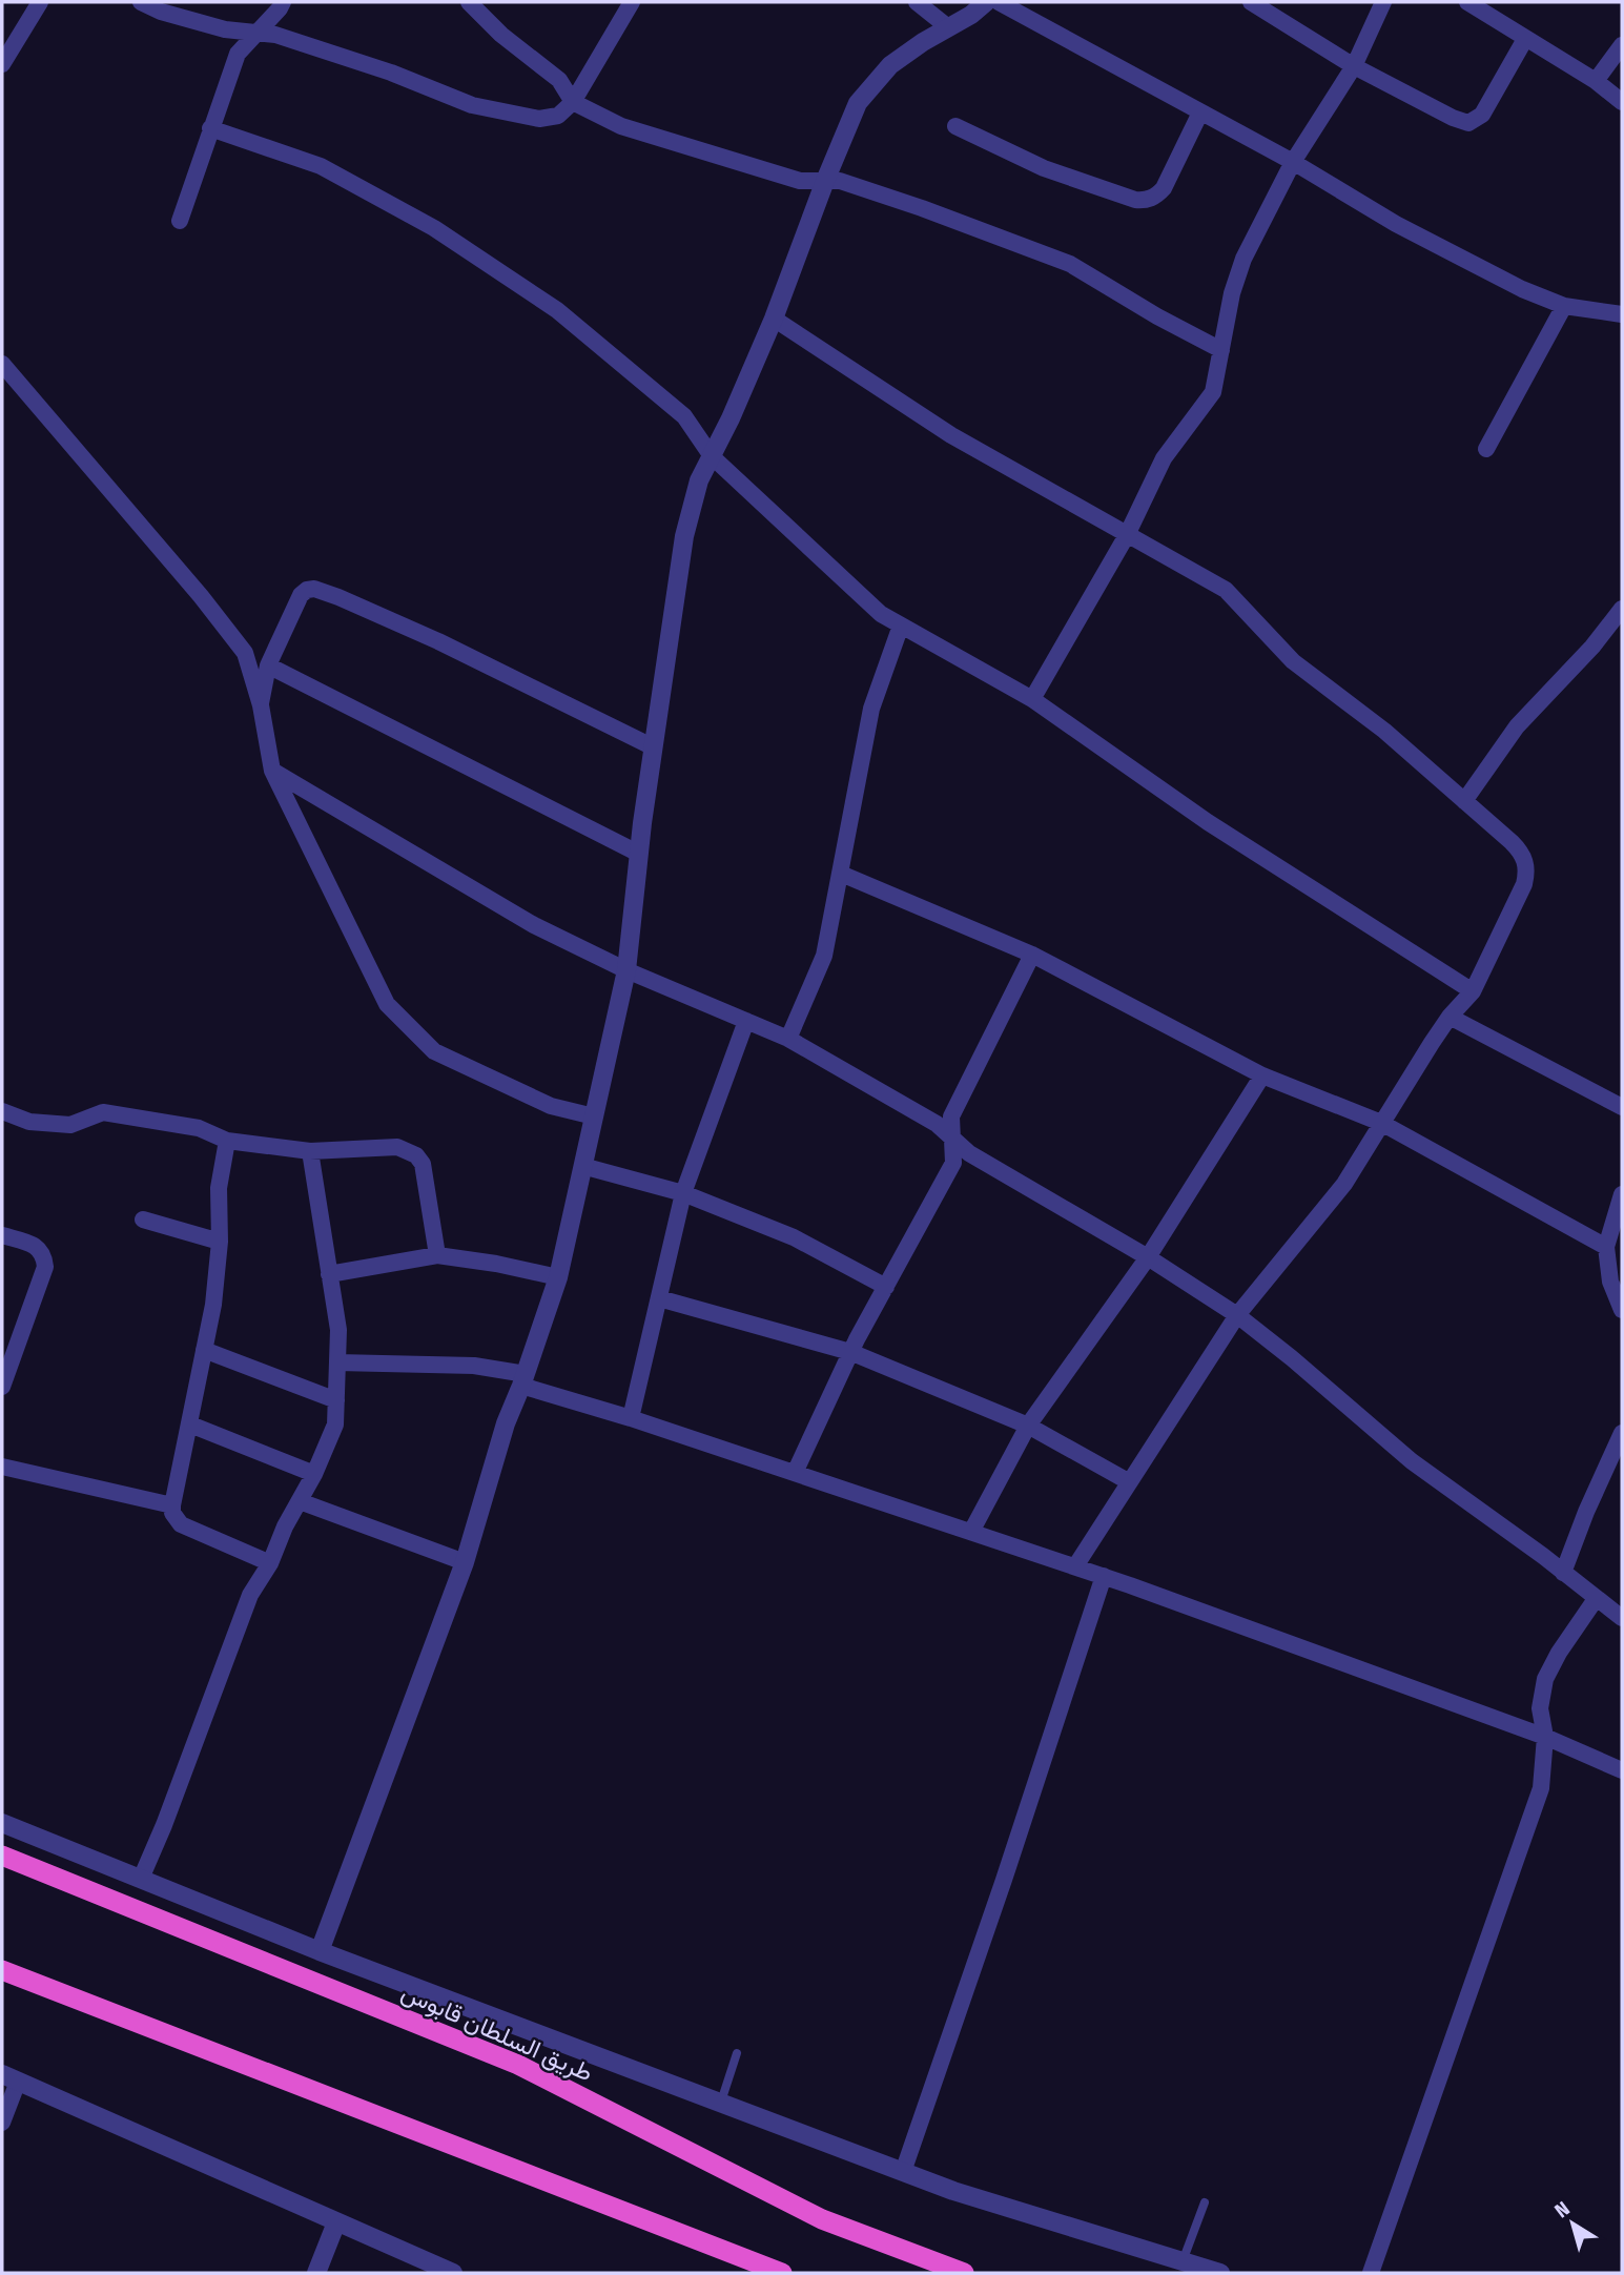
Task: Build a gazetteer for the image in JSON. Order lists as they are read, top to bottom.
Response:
{
  "streets": {
    "highway": ["طريق السلطان قابوس"]
  },
  "north": "top left"
}
